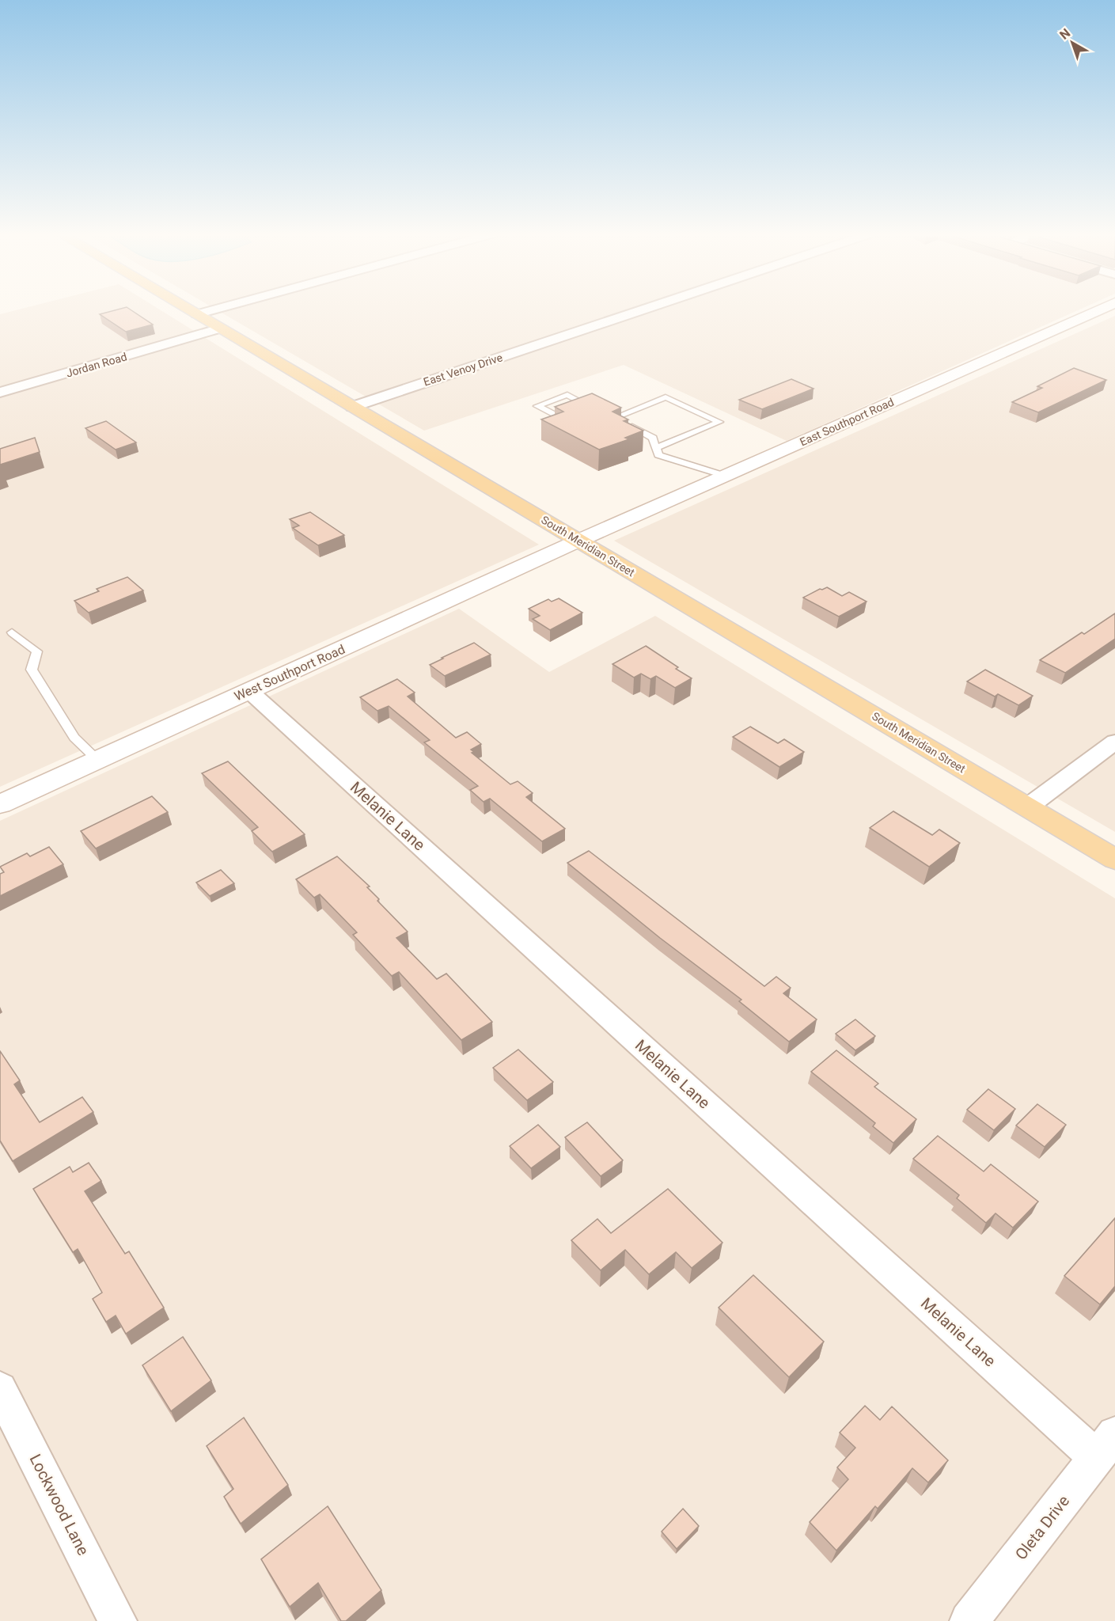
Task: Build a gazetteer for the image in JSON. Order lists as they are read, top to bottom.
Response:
{
  "streets": {
    "main road": ["East Southport Road", "South Meridian Street", "West Southport Road"],
    "street": [
      "Jordan Road",
      "East Venoy Drive",
      "Melanie Lane",
      "Lockwood Lane",
      "Oleta Drive"
    ]
  },
  "crossings": [
    ["Jordan Road", "South Meridian Street"],
    ["East Venoy Drive", "South Meridian Street"],
    ["East Southport Road", "South Meridian Street"],
    ["East Southport Road", "West Southport Road"],
    ["South Meridian Street", "West Southport Road"],
    ["West Southport Road", "Melanie Lane"],
    ["Melanie Lane", "Oleta Drive"]
  ],
  "north": "top left"
}
